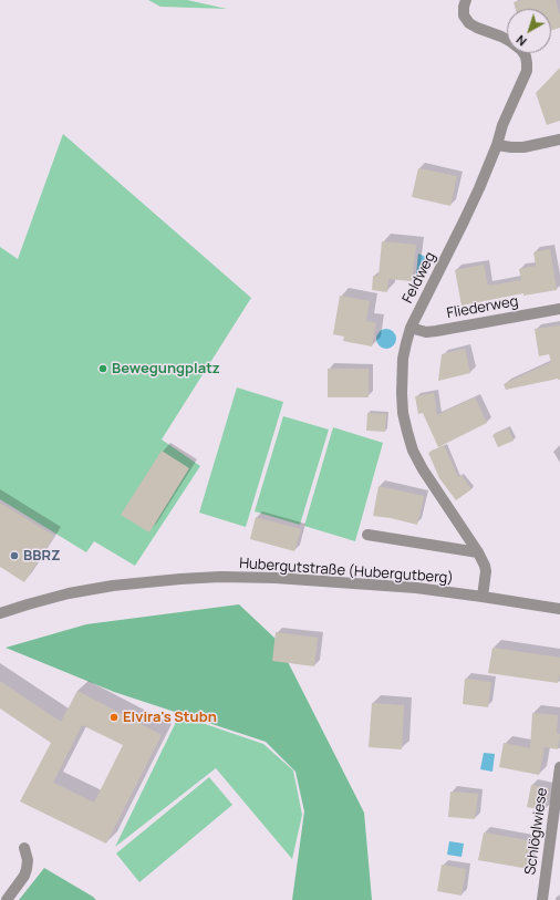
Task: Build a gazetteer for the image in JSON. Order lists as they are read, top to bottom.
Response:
{
  "streets": {
    "street": [
      "Feldweg",
      "Fliederweg",
      "Hubergutstraße (Hubergutberg)",
      "Schlöglwiese"
    ]
  },
  "crossings": [
    ["Feldweg", "Fliederweg"],
    ["Feldweg", "Hubergutstraße (Hubergutberg)"]
  ],
  "places": ["Bewegungplatz", "BBRZ", "Elvira's Stubn"],
  "north": "bottom left"
}
